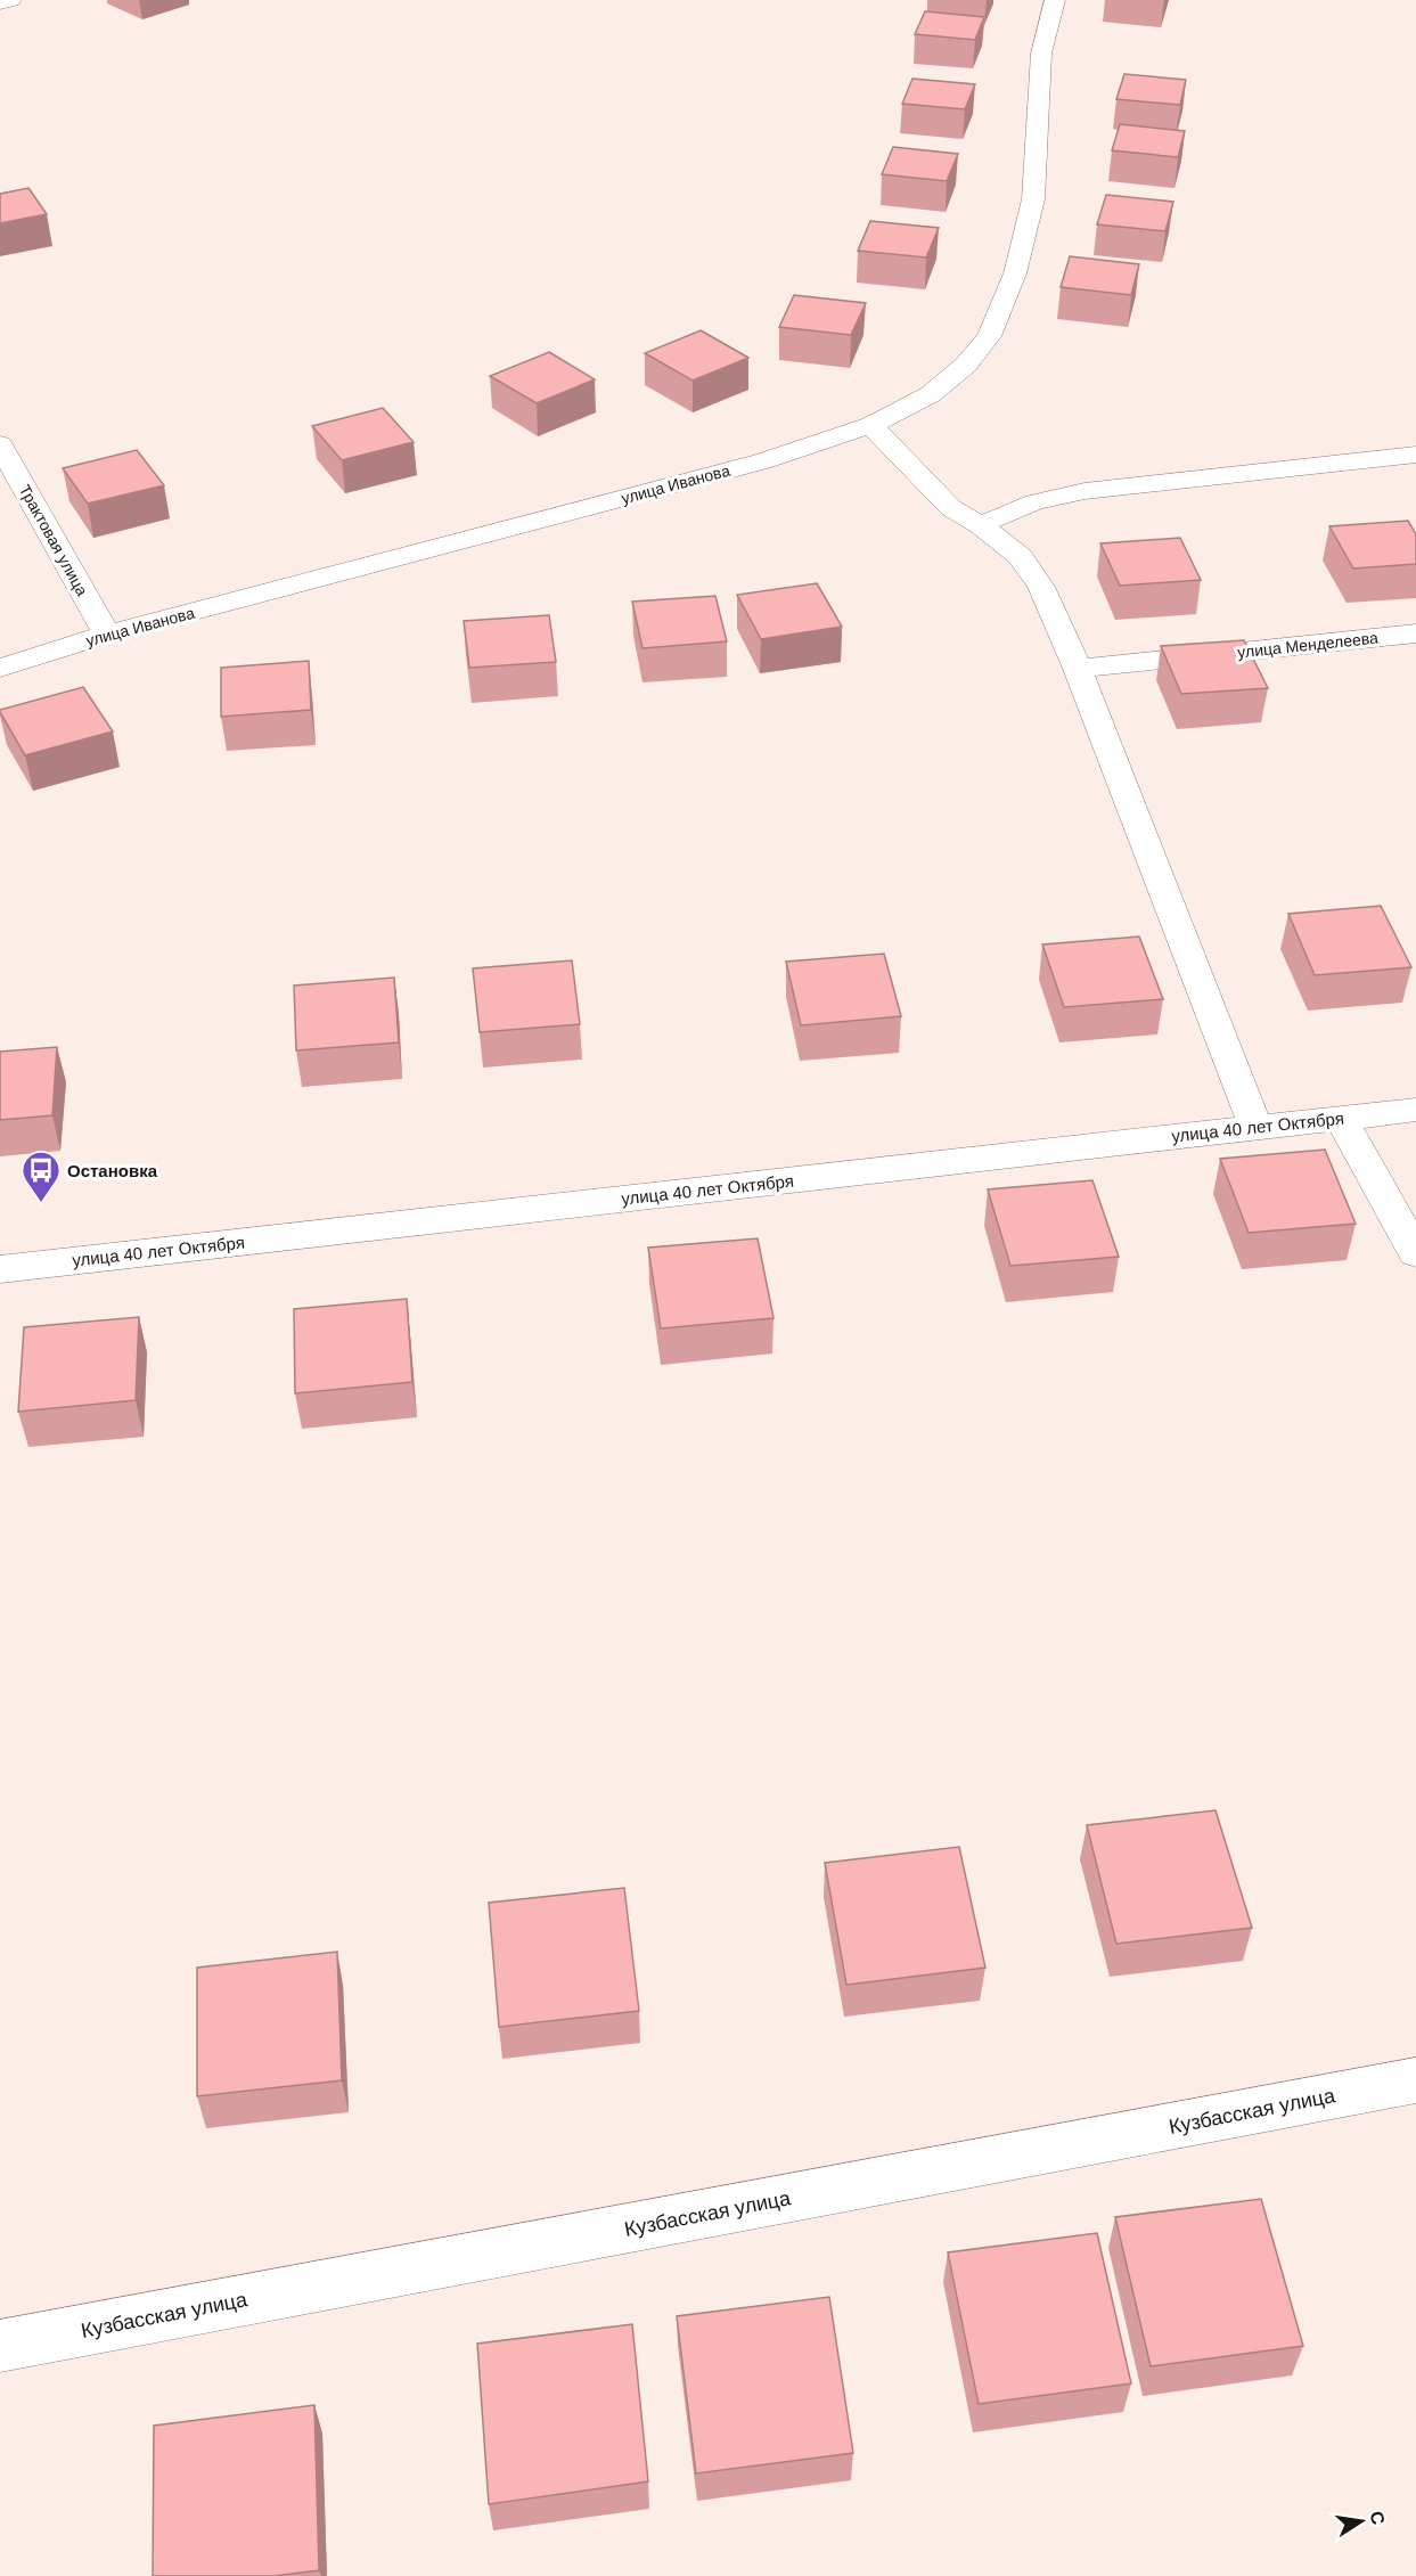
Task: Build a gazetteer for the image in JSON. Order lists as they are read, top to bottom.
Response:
{
  "streets": {
    "street": [
      "улица Иванова",
      "Трактовая улица",
      "улица Менделеева",
      "улица 40 лет Октября",
      "Кузбасская улица"
    ]
  },
  "crossings": [
    ["улица Иванова", "Трактовая улица"]
  ],
  "places": {
    "bus stop": ["Остановка"]
  },
  "north": "right"
}
